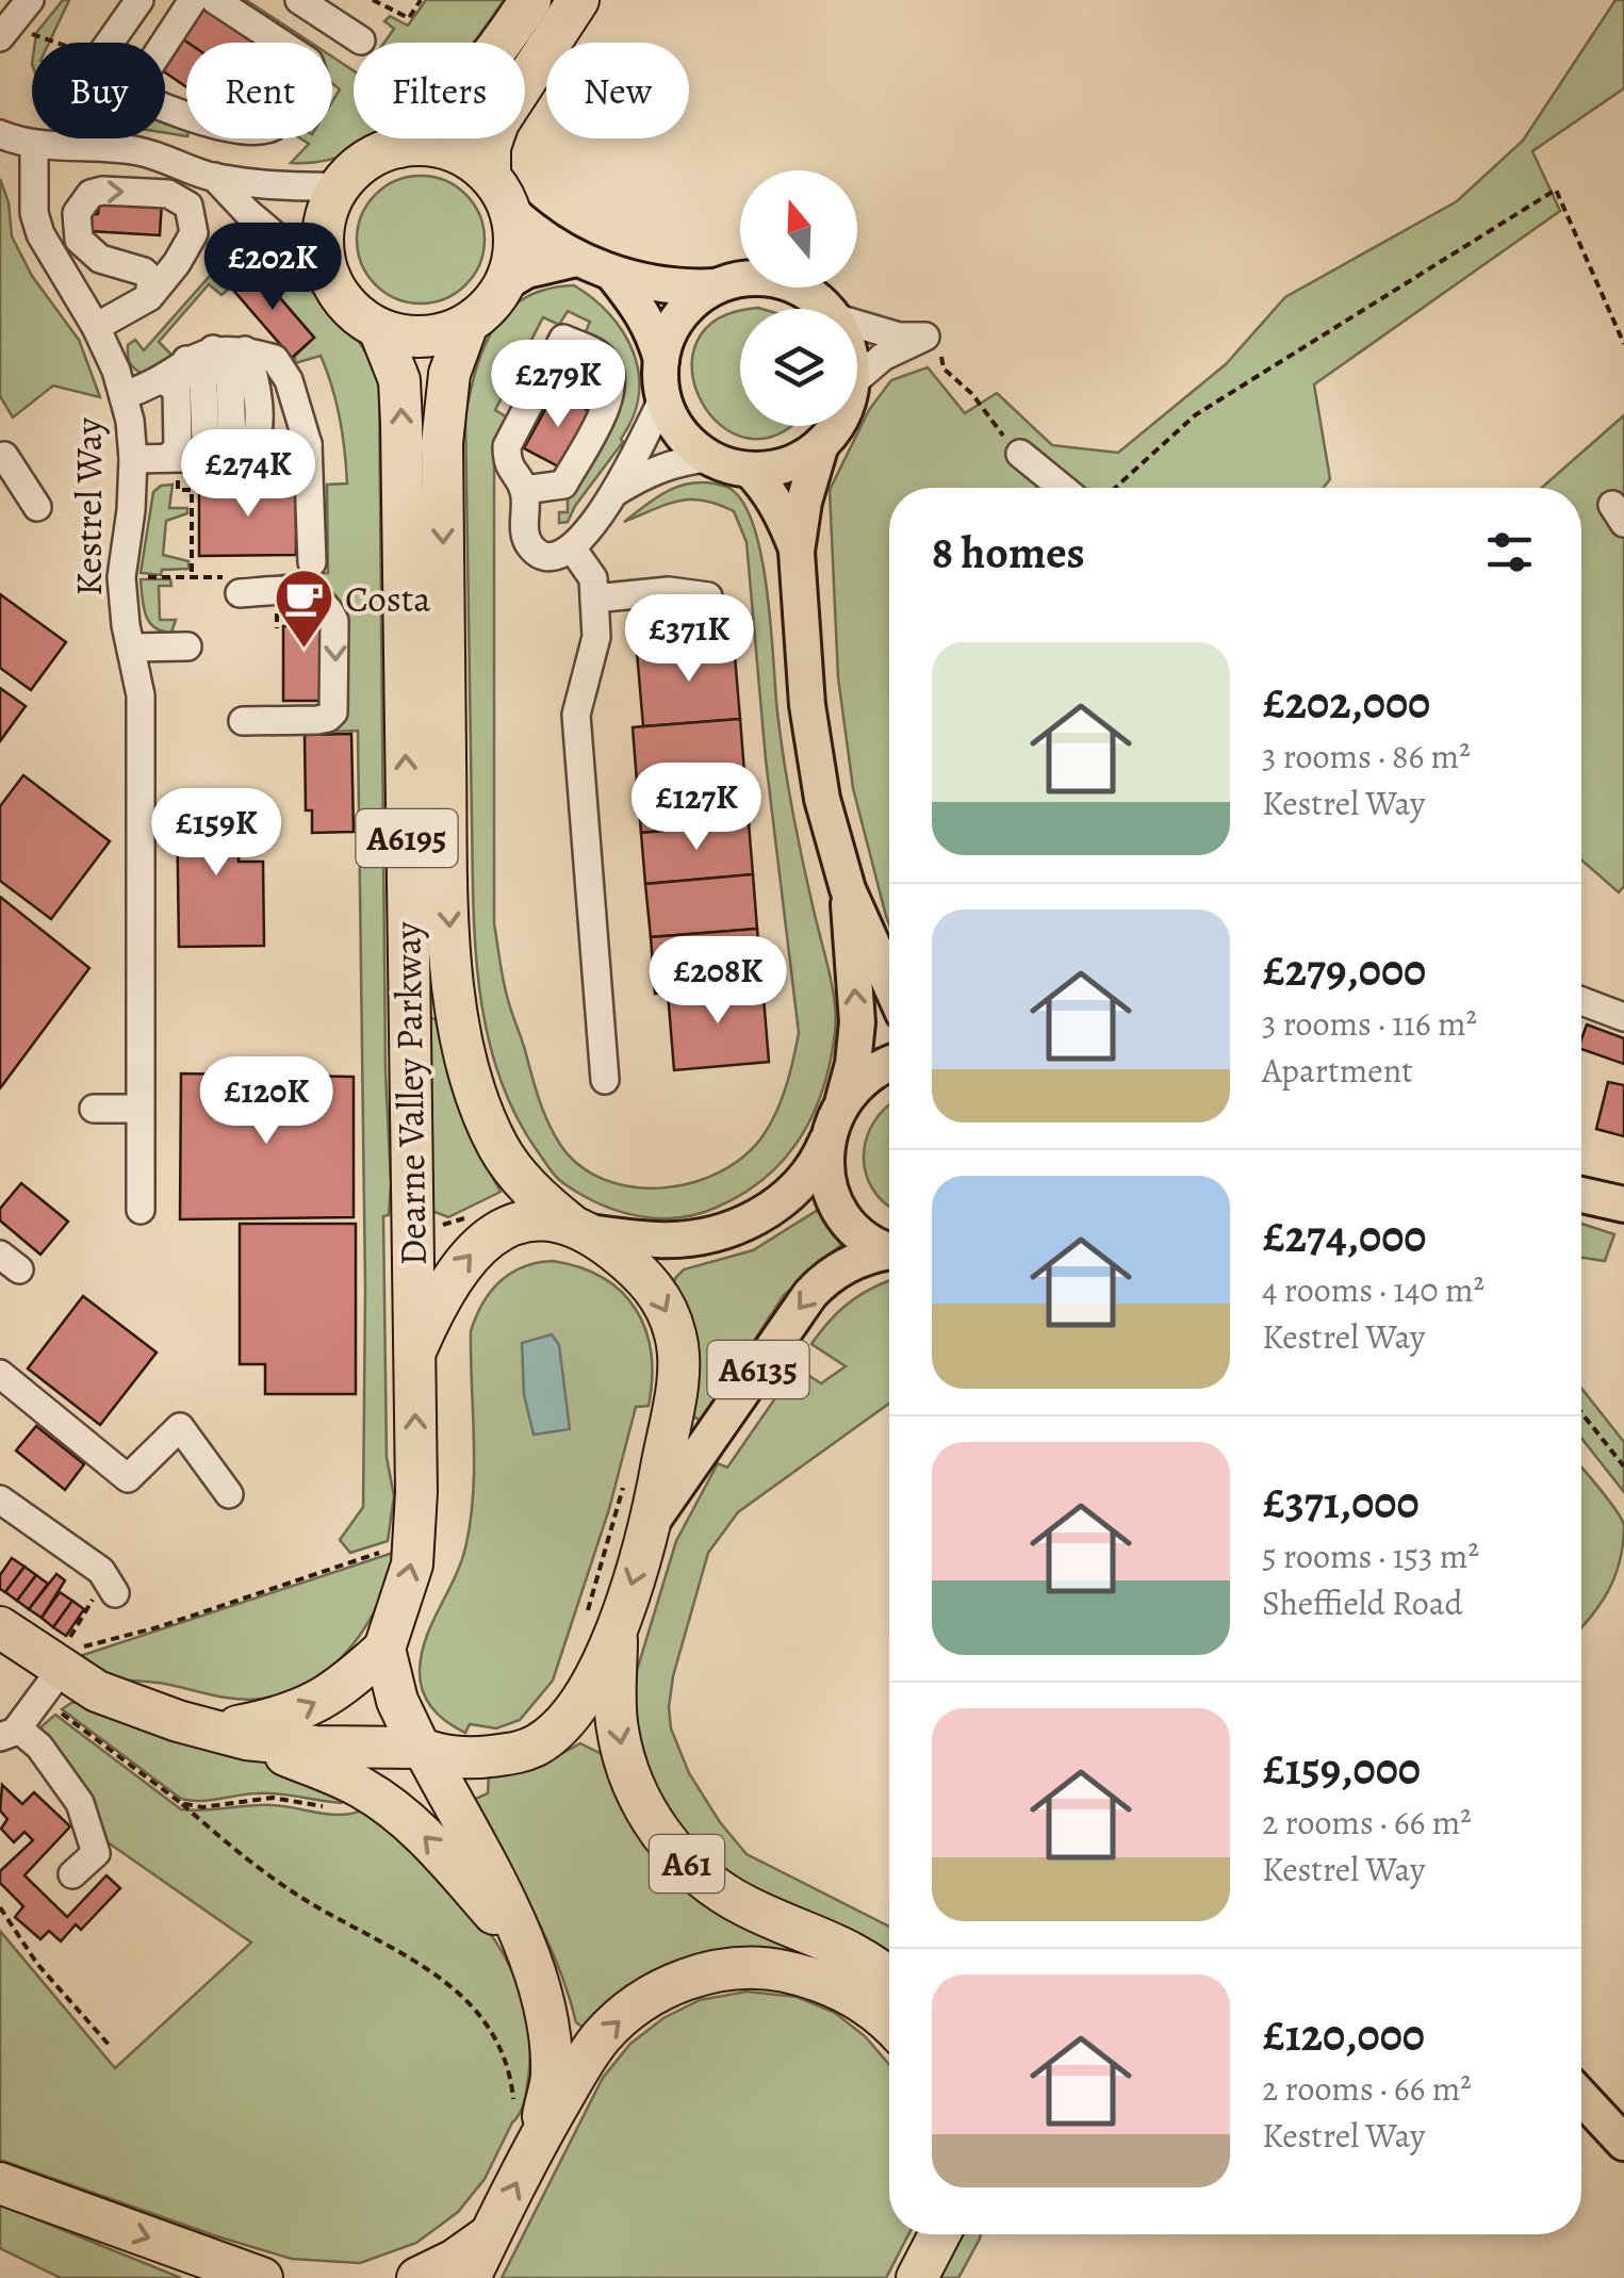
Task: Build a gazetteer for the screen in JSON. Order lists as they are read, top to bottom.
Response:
{
  "streets": {
    "highway": ["A6195", "Dearne Valley Parkway", "A61"],
    "main road": ["A6135"],
    "street": ["Kestrel Way"]
  },
  "crossings": [
    ["A6195", "Dearne Valley Parkway"],
    ["Dearne Valley Parkway", "A61"],
    ["A6135", "A61"]
  ],
  "places": {
    "cafe": ["Costa"]
  },
  "north": "top",
  "page": {
    "chip": [
      "Buy",
      "Rent",
      "Filters",
      "New"
    ],
    "price": [
      "£202K",
      "£279K",
      "£274K",
      "£371K",
      "£127K",
      "£159K",
      "£208K",
      "£120K"
    ],
    "heading": "8 homes",
    "list": [
      {
        "name": "£202,000",
        "note": "3 rooms · 86 m² · Kestrel Way"
      },
      {
        "name": "£279,000",
        "note": "3 rooms · 116 m² · Apartment"
      },
      {
        "name": "£274,000",
        "note": "4 rooms · 140 m² · Kestrel Way"
      },
      {
        "name": "£371,000",
        "note": "5 rooms · 153 m² · Sheffield Road"
      },
      {
        "name": "£159,000",
        "note": "2 rooms · 66 m² · Kestrel Way"
      },
      {
        "name": "£120,000",
        "note": "2 rooms · 66 m² · Kestrel Way"
      }
    ]
  }
}
